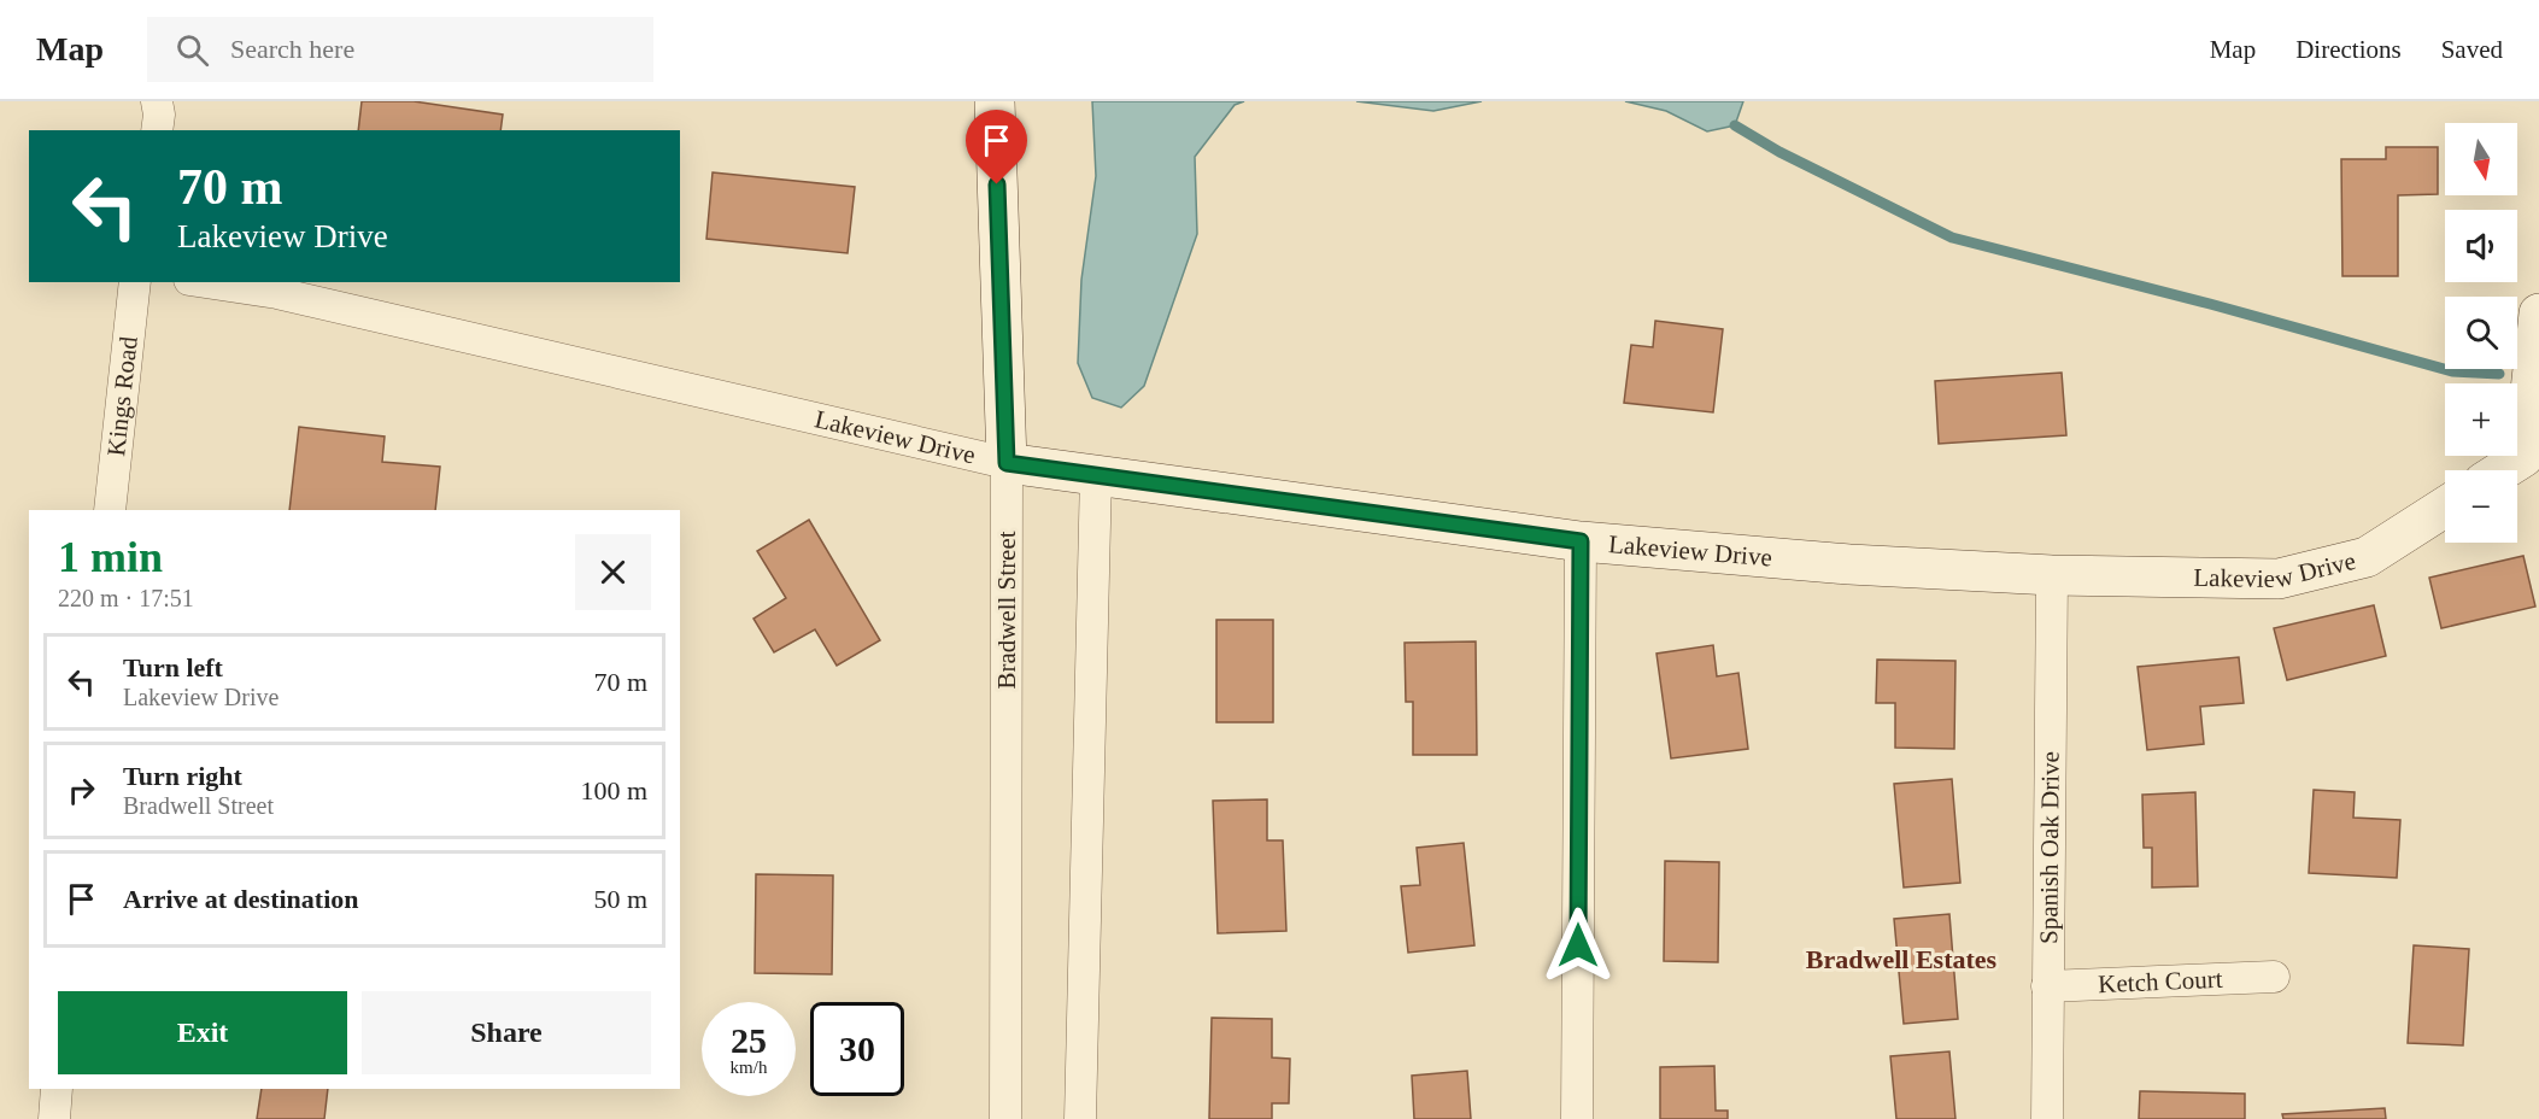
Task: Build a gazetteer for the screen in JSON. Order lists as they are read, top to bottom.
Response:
{
  "streets": {
    "street": [
      "Kings Road",
      "Lakeview Drive",
      "Bradwell Street",
      "Spanish Oak Drive",
      "Ketch Court"
    ]
  },
  "crossings": [
    ["Lakeview Drive", "Bradwell Street"],
    ["Lakeview Drive", "Spanish Oak Drive"],
    ["Spanish Oak Drive", "Ketch Court"]
  ],
  "districts": ["Bradwell Estates"],
  "north": "bottom",
  "page": {
    "header": "Map",
    "search": "Search here",
    "nav": ["Map", "Directions", "Saved"],
    "map_buttons": ["+", "−"],
    "turn": ["70 m", "Lakeview Drive"],
    "heading": ["1 min", "220 m · 17:51"],
    "list": [
      {
        "name": "Turn left",
        "note": "Lakeview Drive",
        "value": "70 m"
      },
      {
        "name": "Turn right",
        "note": "Bradwell Street",
        "value": "100 m"
      },
      {
        "name": "Arrive at destination",
        "value": "50 m"
      }
    ],
    "buttons": ["Exit", "Share"],
    "speed": "25 km/h",
    "limit": "30"
  }
}
